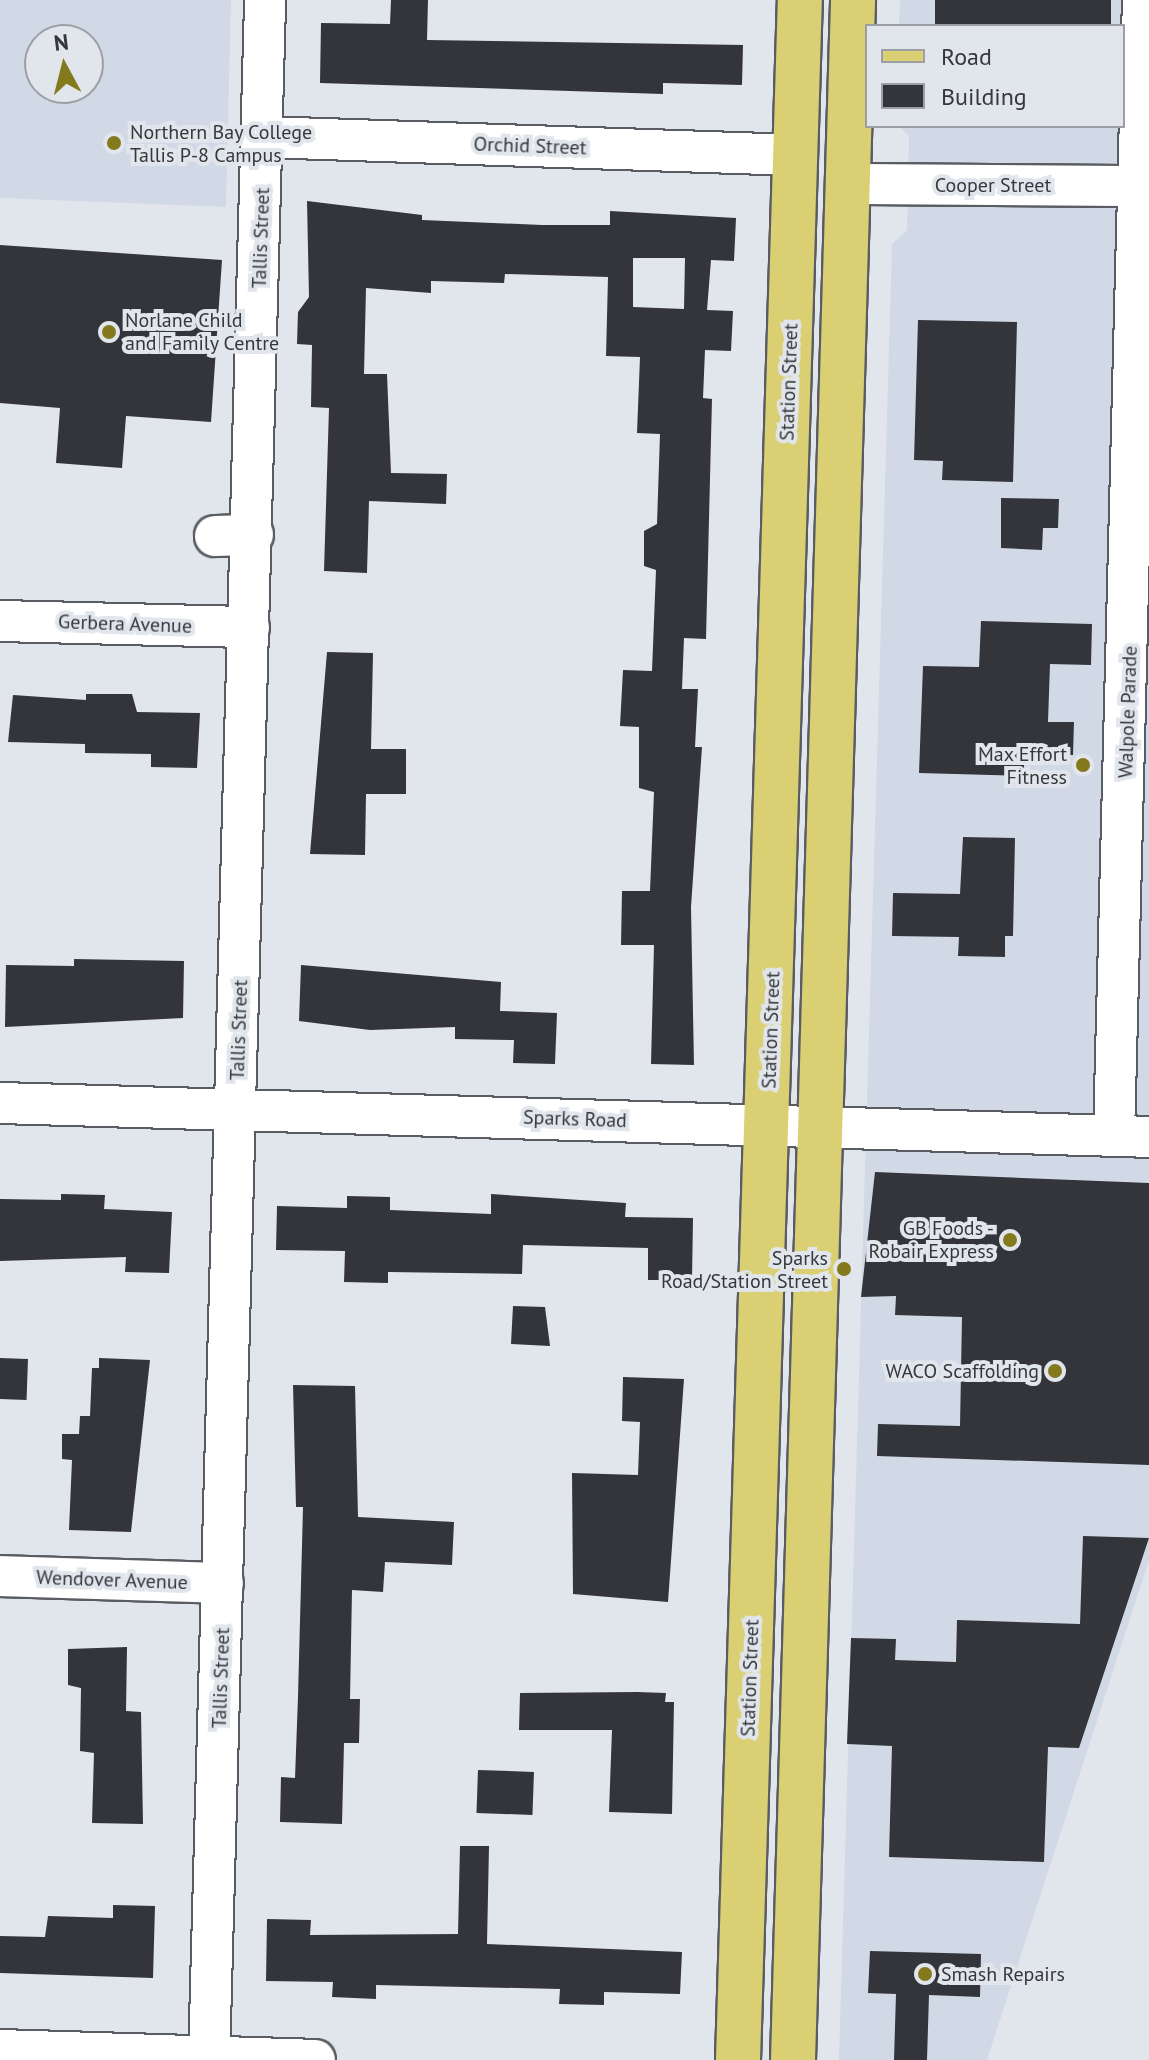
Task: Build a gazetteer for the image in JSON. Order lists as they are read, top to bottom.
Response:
{
  "streets": {
    "main road": ["Station Street"],
    "street": [
      "Orchid Street",
      "Cooper Street",
      "Tallis Street",
      "Gerbera Avenue",
      "Walpole Parade",
      "Sparks Road",
      "Wendover Avenue"
    ]
  },
  "crossings": [
    ["Orchid Street", "Tallis Street"],
    ["Orchid Street", "Station Street"],
    ["Cooper Street", "Walpole Parade"],
    ["Tallis Street", "Gerbera Avenue"],
    ["Tallis Street", "Sparks Road"],
    ["Tallis Street", "Wendover Avenue"],
    ["Station Street", "Sparks Road"],
    ["Walpole Parade", "Sparks Road"]
  ],
  "places": [
    "Northern Bay College Tallis P-8 Campus",
    "Norlane Child and Family Centre",
    "Max Effort Fitness",
    "GB Foods - Robair Express",
    "Sparks Road/Station Street",
    "WACO Scaffolding",
    "Smash Repairs"
  ],
  "legend": ["Road", "Building"],
  "north": "top"
}
